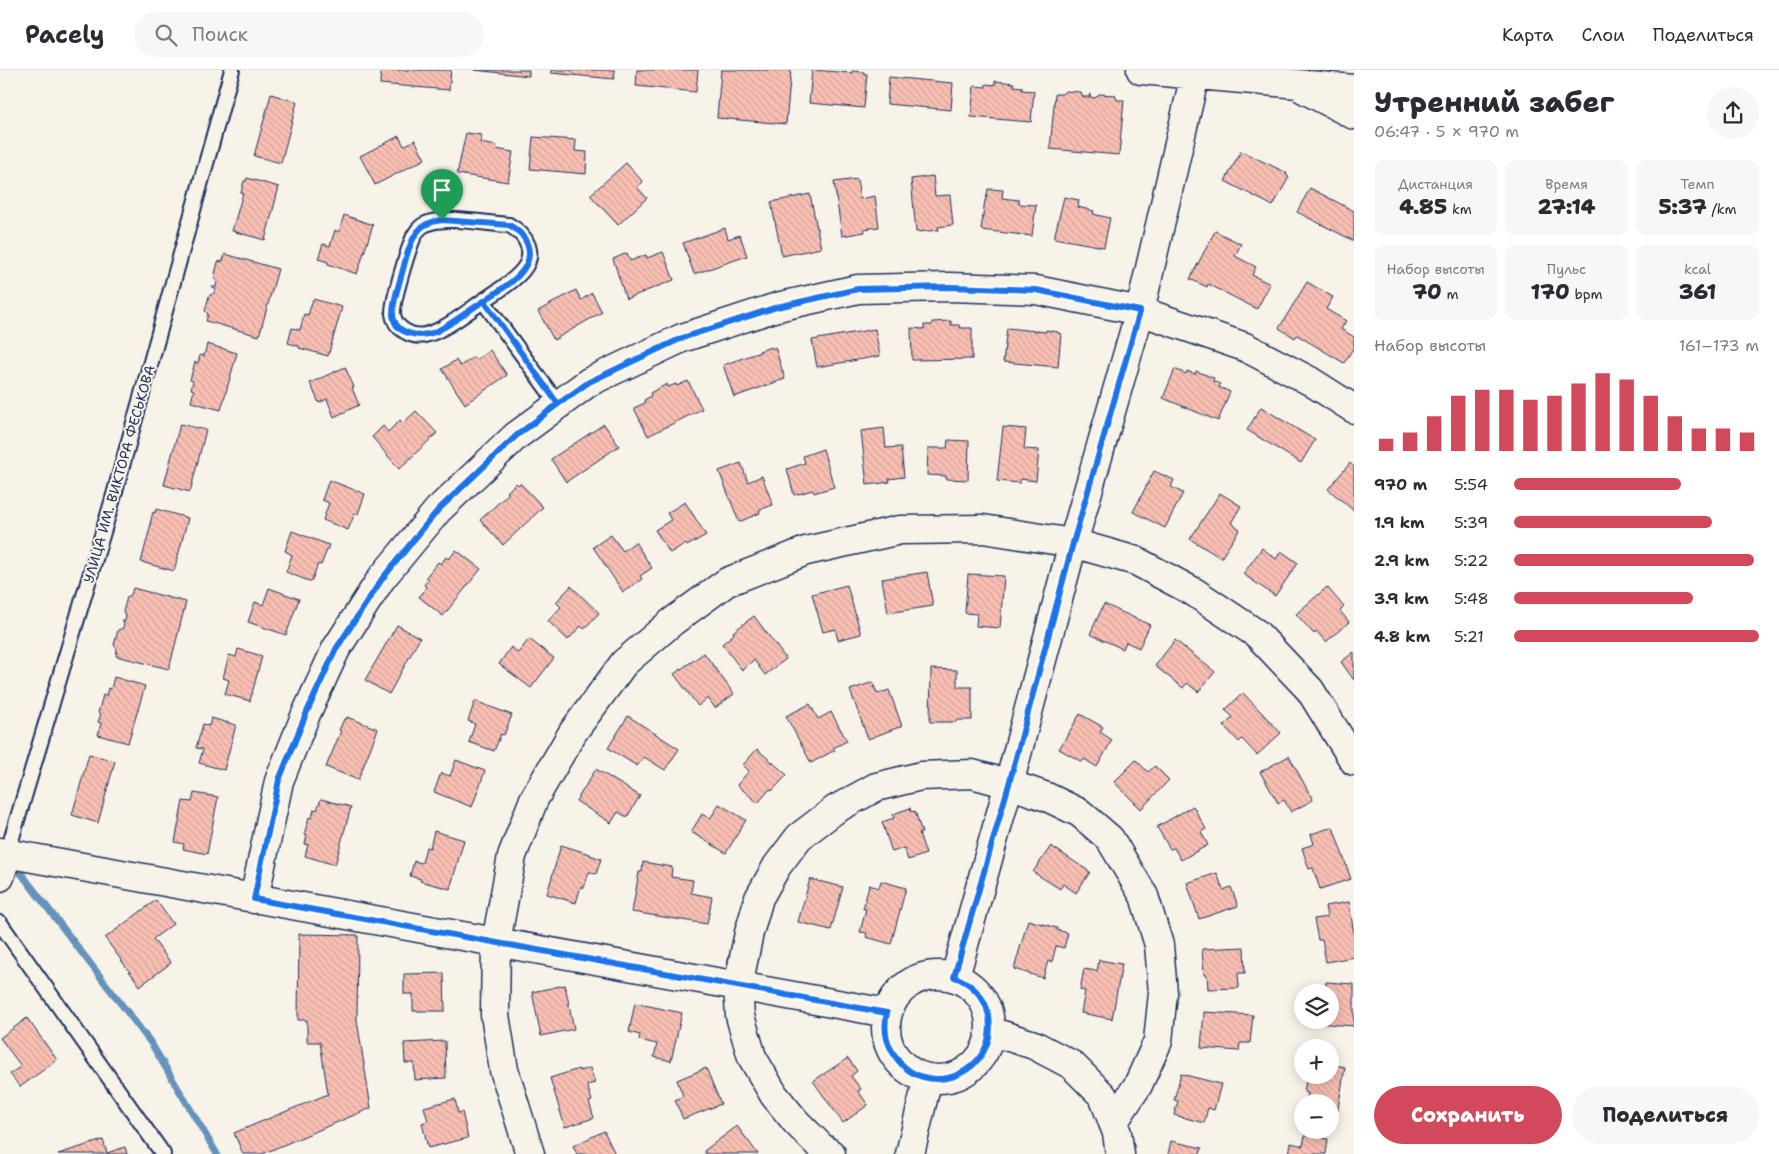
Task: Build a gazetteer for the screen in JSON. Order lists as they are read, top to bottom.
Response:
{
  "streets": {
    "lane": ["УЛИЦА ИМ. ВИКТОРА ФЕСЬКОВА"]
  },
  "page": {
    "header": "Pacely",
    "search": "Поиск",
    "nav": ["Карта", "Слои", "Поделиться"],
    "heading": ["Утренний забег", "06:47 · 5 × 970 m"],
    "stats": [
      ["Дистанция", "4.85 km"],
      ["Время", "27:14"],
      ["Темп", "5:37 /km"],
      ["Набор высоты", "70 m"],
      ["Пульс", "170 bpm"],
      ["kcal", "361"]
    ],
    "chart": ["Набор высоты", "161–173 m"],
    "list": [
      {
        "name": "970 m",
        "note": "5:54"
      },
      {
        "name": "1.9 km",
        "note": "5:39"
      },
      {
        "name": "2.9 km",
        "note": "5:22"
      },
      {
        "name": "3.9 km",
        "note": "5:48"
      },
      {
        "name": "4.8 km",
        "note": "5:21"
      }
    ],
    "map_buttons": ["+", "−"],
    "buttons": ["Сохранить", "Поделиться"]
  }
}
